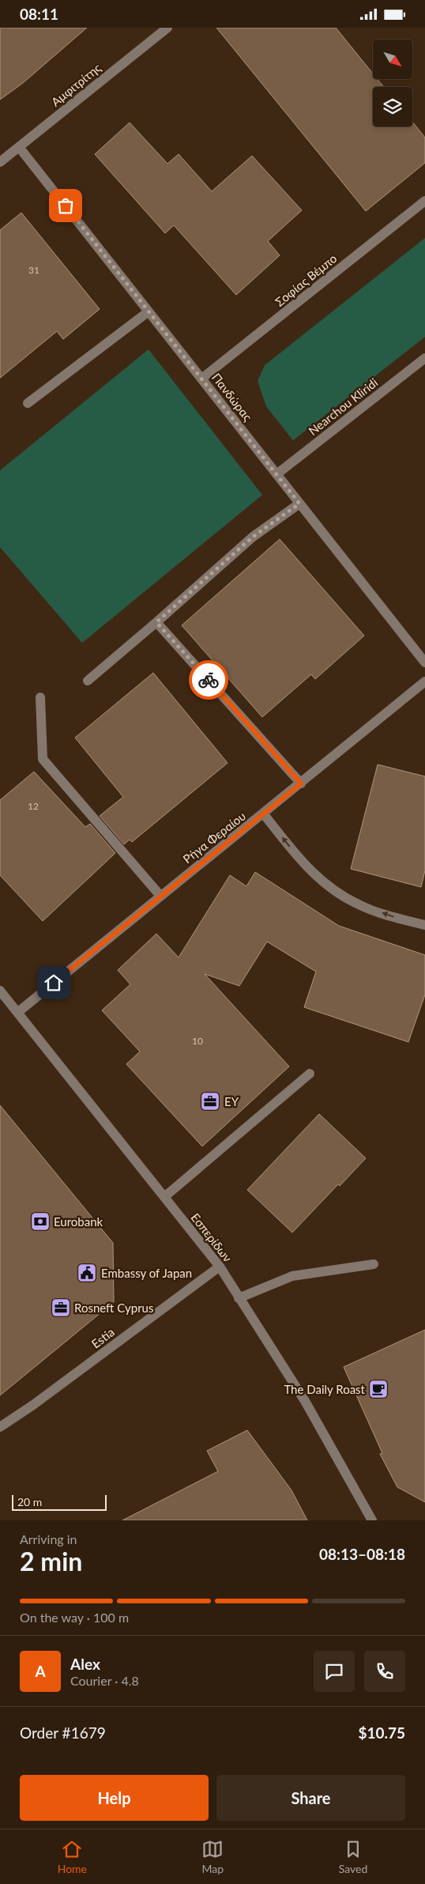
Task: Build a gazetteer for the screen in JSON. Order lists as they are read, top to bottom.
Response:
{
  "streets": {
    "street": [
      "Αμφιτρίτης",
      "Σοφίας Βέμπο",
      "Πανδώρας",
      "Nearchou Kliridi",
      "Ρήγα Φεραίου",
      "Εσπερίδων",
      "Estia"
    ]
  },
  "crossings": [
    ["Αμφιτρίτης", "Πανδώρας"],
    ["Σοφίας Βέμπο", "Πανδώρας"],
    ["Πανδώρας", "Nearchou Kliridi"],
    ["Ρήγα Φεραίου", "Εσπερίδων"],
    ["Εσπερίδων", "Estia"]
  ],
  "places": {
    "office": ["EY", "Rosneft Cyprus"],
    "bank": ["Eurobank"],
    "public building": ["Embassy of Japan"],
    "cafe": ["The Daily Roast"]
  },
  "house_numbers": ["31", "12", "10"],
  "scale_bar": "20 m",
  "north": "bottom right",
  "page": {
    "status": "08:11",
    "scale": "20 m",
    "heading": ["2 min", "Arriving in", "08:13–08:18"],
    "panel": [
      "Alex",
      "Courier · 4.8",
      "Order #1679",
      "$10.75"
    ],
    "bar": "On the way · 100 m",
    "round": "A",
    "buttons": ["Help", "Share"],
    "tabs": ["Home", "Map", "Saved"]
  }
}
